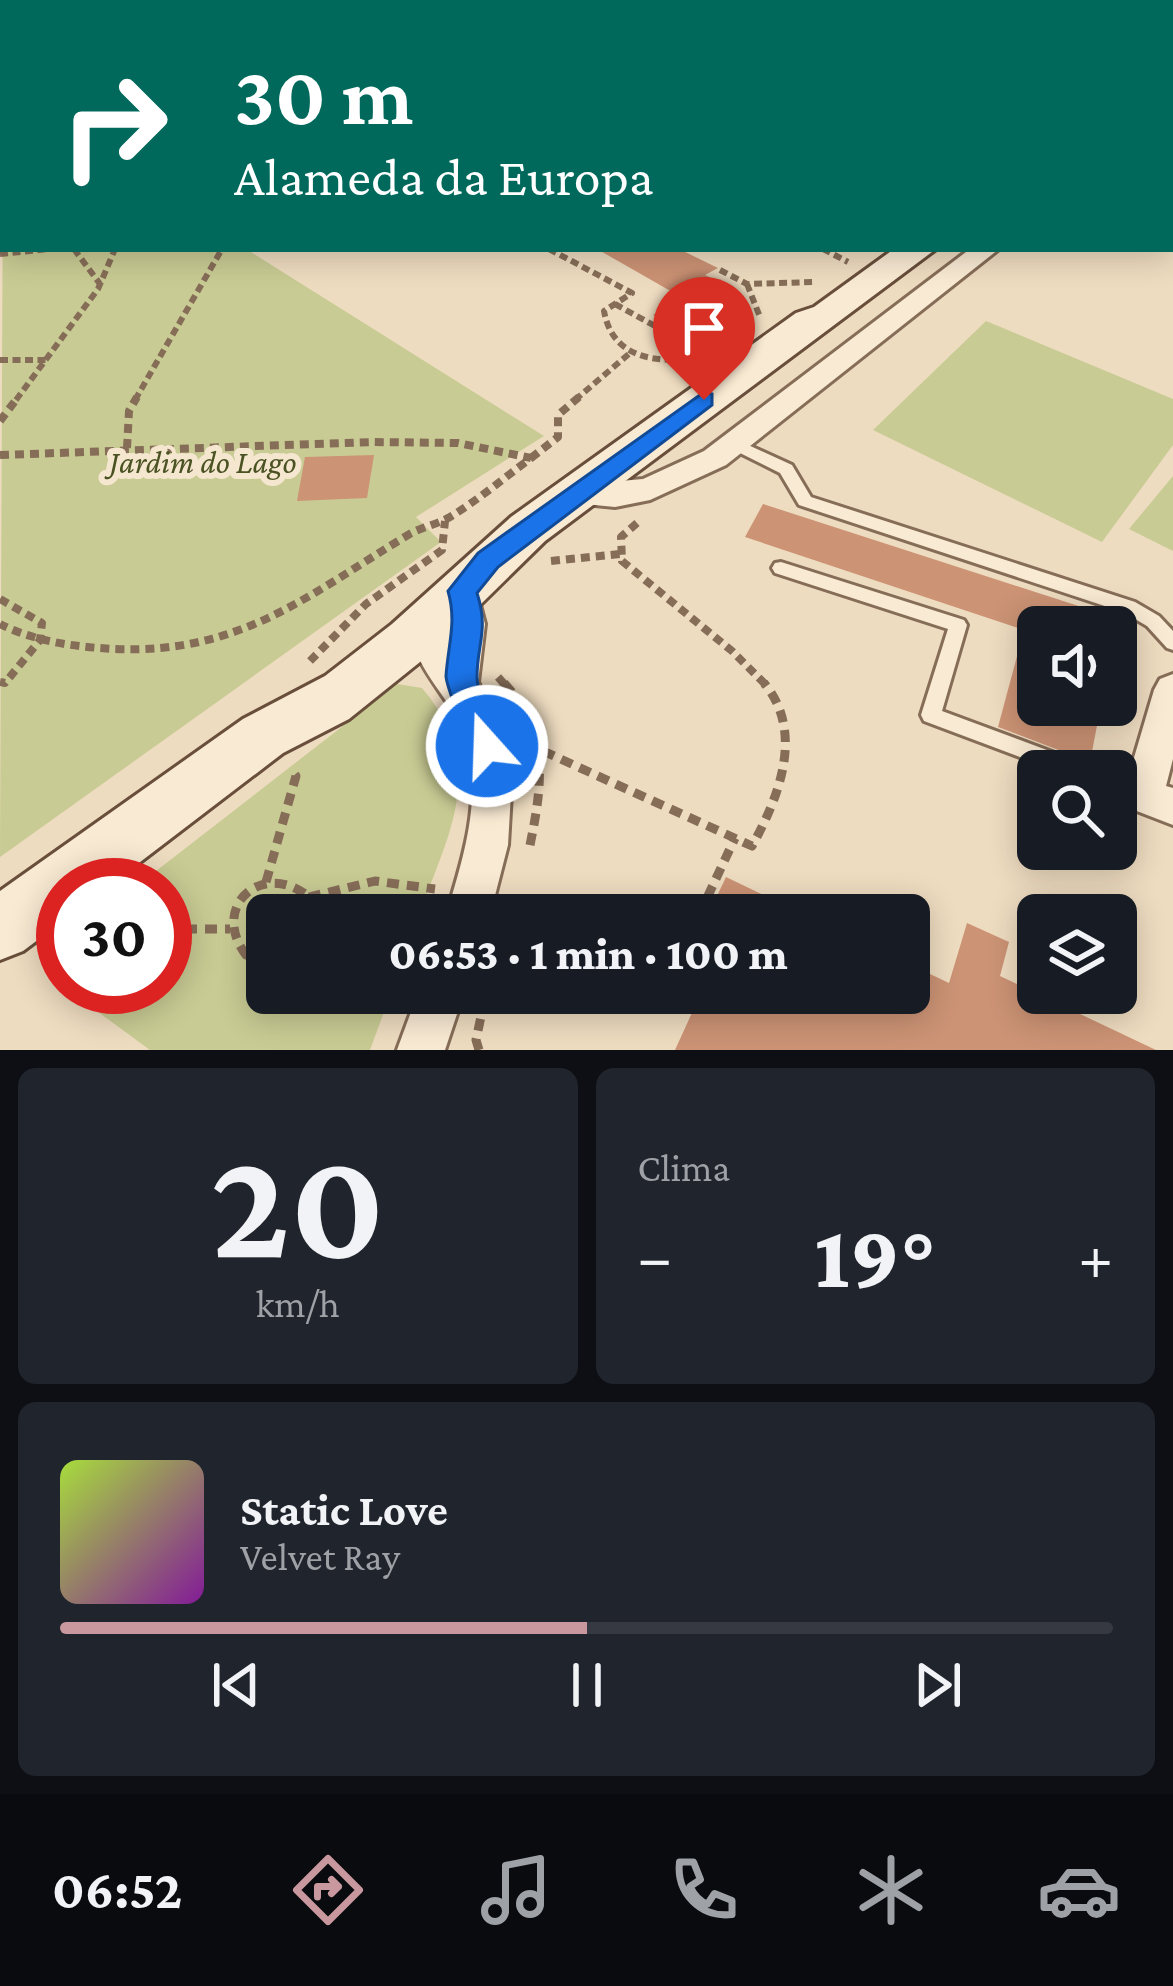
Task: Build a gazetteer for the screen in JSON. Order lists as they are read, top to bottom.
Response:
{
  "parks": ["Jardim do Lago"],
  "page": {
    "turn": ["30 m", "Alameda da Europa"],
    "limit": "30",
    "trip": "06:53 · 1 min · 100 m",
    "tile": [
      ["20", "km/h"],
      "Clima"
    ],
    "heat": ["−", "19°", "+"],
    "song": ["Static Love", "Velvet Ray"],
    "tabs": "06:52"
  }
}
